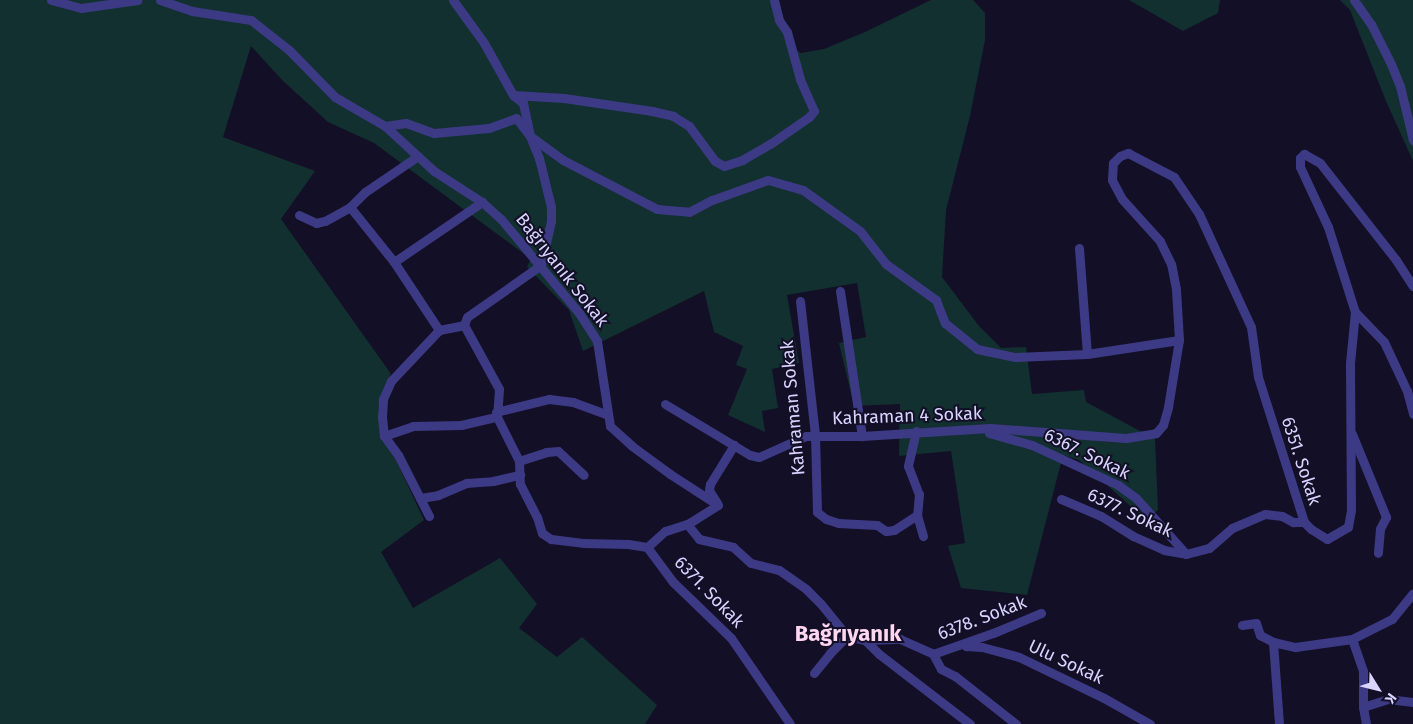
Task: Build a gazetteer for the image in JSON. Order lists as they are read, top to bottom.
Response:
{
  "streets": {
    "street": [
      "Bağrıyanık Sokak",
      "Kahraman Sokak",
      "Kahraman 4 Sokak",
      "6367. Sokak",
      "6351. Sokak",
      "6377. Sokak",
      "6371. Sokak",
      "6378. Sokak",
      "Ulu Sokak"
    ]
  },
  "crossings": [
    ["Kahraman Sokak", "Kahraman 4 Sokak"],
    ["Kahraman 4 Sokak", "6367. Sokak"],
    ["Kahraman 4 Sokak", "6351. Sokak"],
    ["6367. Sokak", "6377. Sokak"],
    ["6378. Sokak", "Ulu Sokak"]
  ],
  "districts": ["Bağrıyanık"],
  "north": "bottom right"
}
